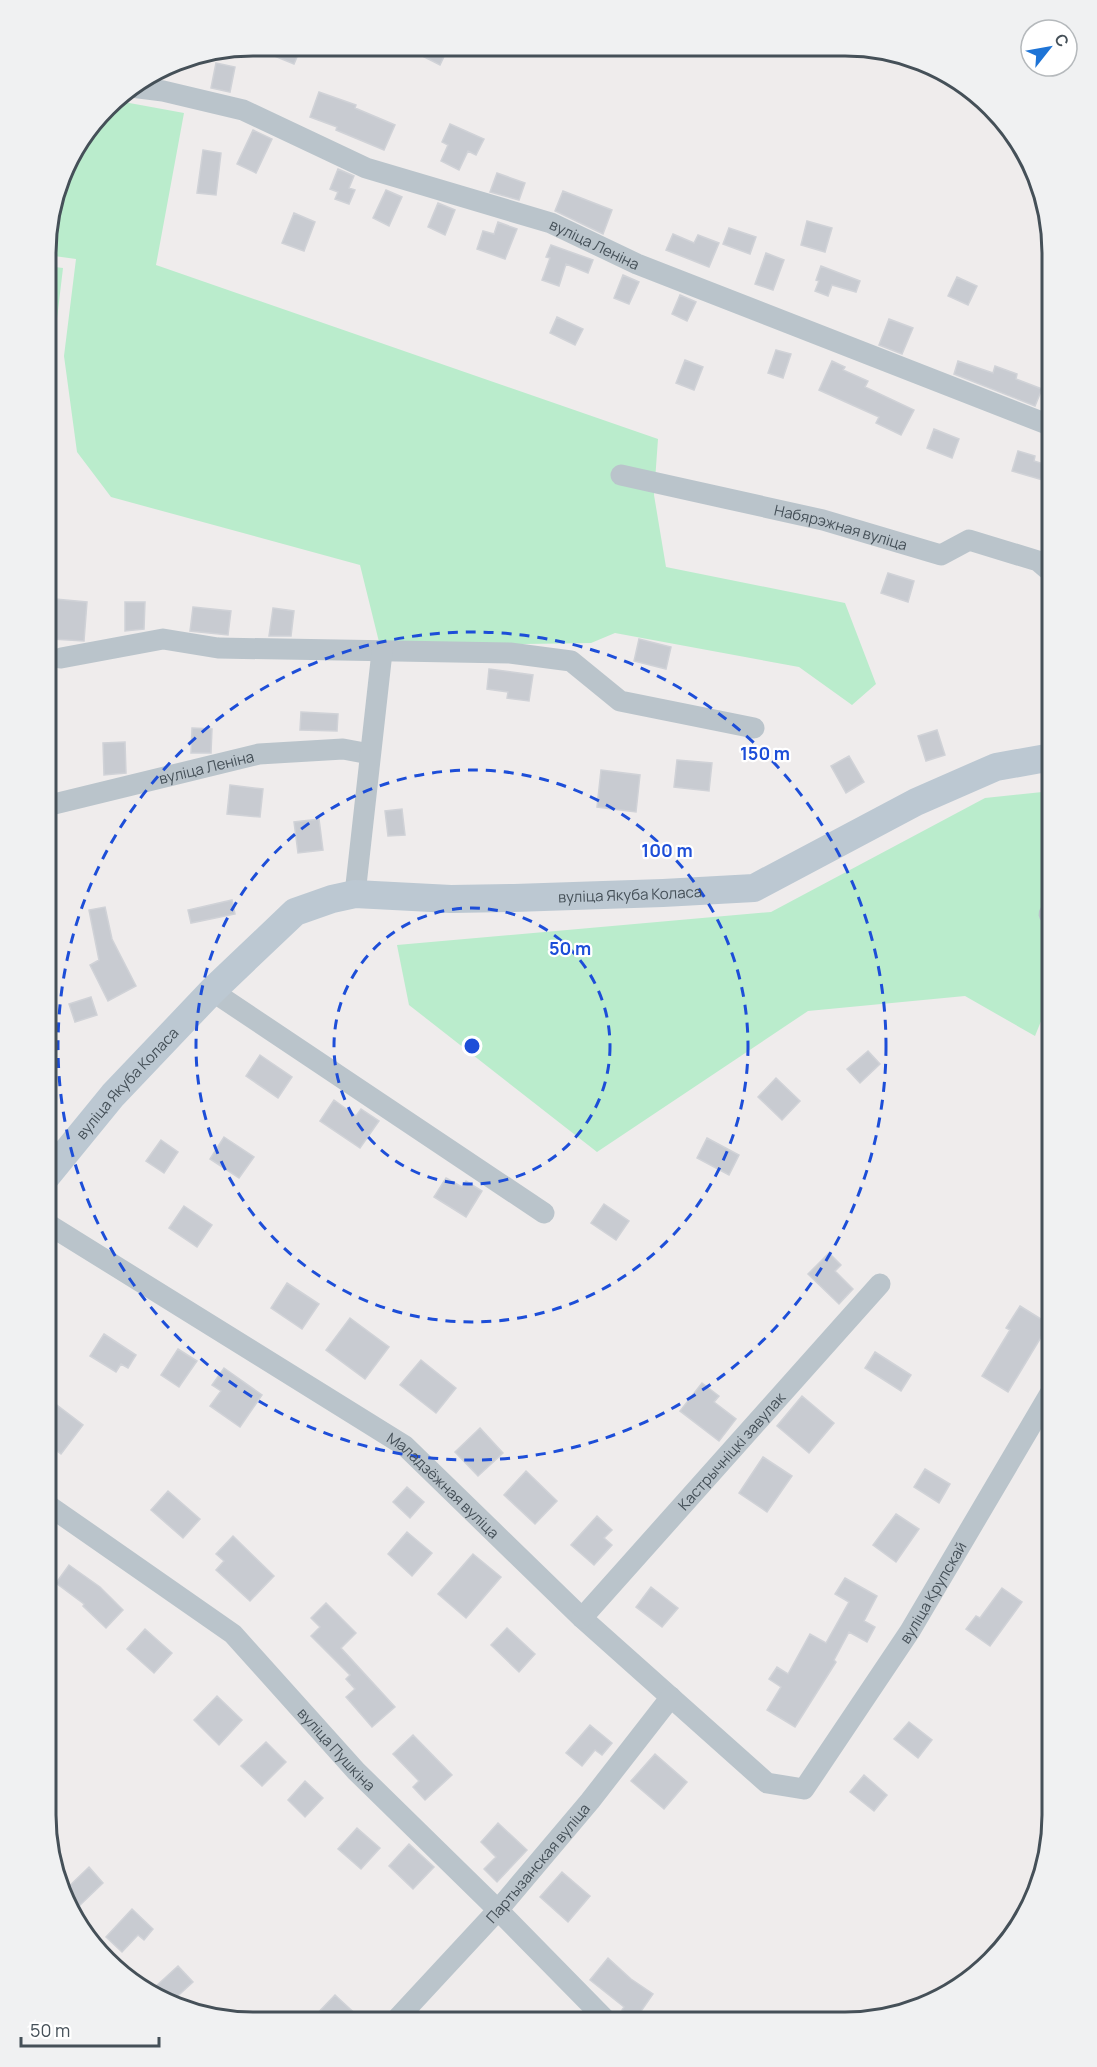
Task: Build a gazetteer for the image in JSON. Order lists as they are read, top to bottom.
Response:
{
  "streets": {
    "street": [
      "вуліца Леніна",
      "Набярэжная вуліца",
      "вуліца Якуба Коласа",
      "Кастрычніцкі завулак",
      "Маладзёжная вуліца",
      "вуліца Крупскай",
      "вуліца Пушкіна",
      "Партызанская вуліца"
    ]
  },
  "crossings": [
    ["Кастрычніцкі завулак", "Маладзёжная вуліца"],
    ["Маладзёжная вуліца", "вуліца Крупскай"],
    ["Маладзёжная вуліца", "Партызанская вуліца"],
    ["вуліца Пушкіна", "Партызанская вуліца"]
  ],
  "scale_bar": "50 m",
  "north": "top right",
  "rings": ["150 m", "100 m", "50 m"]
}
